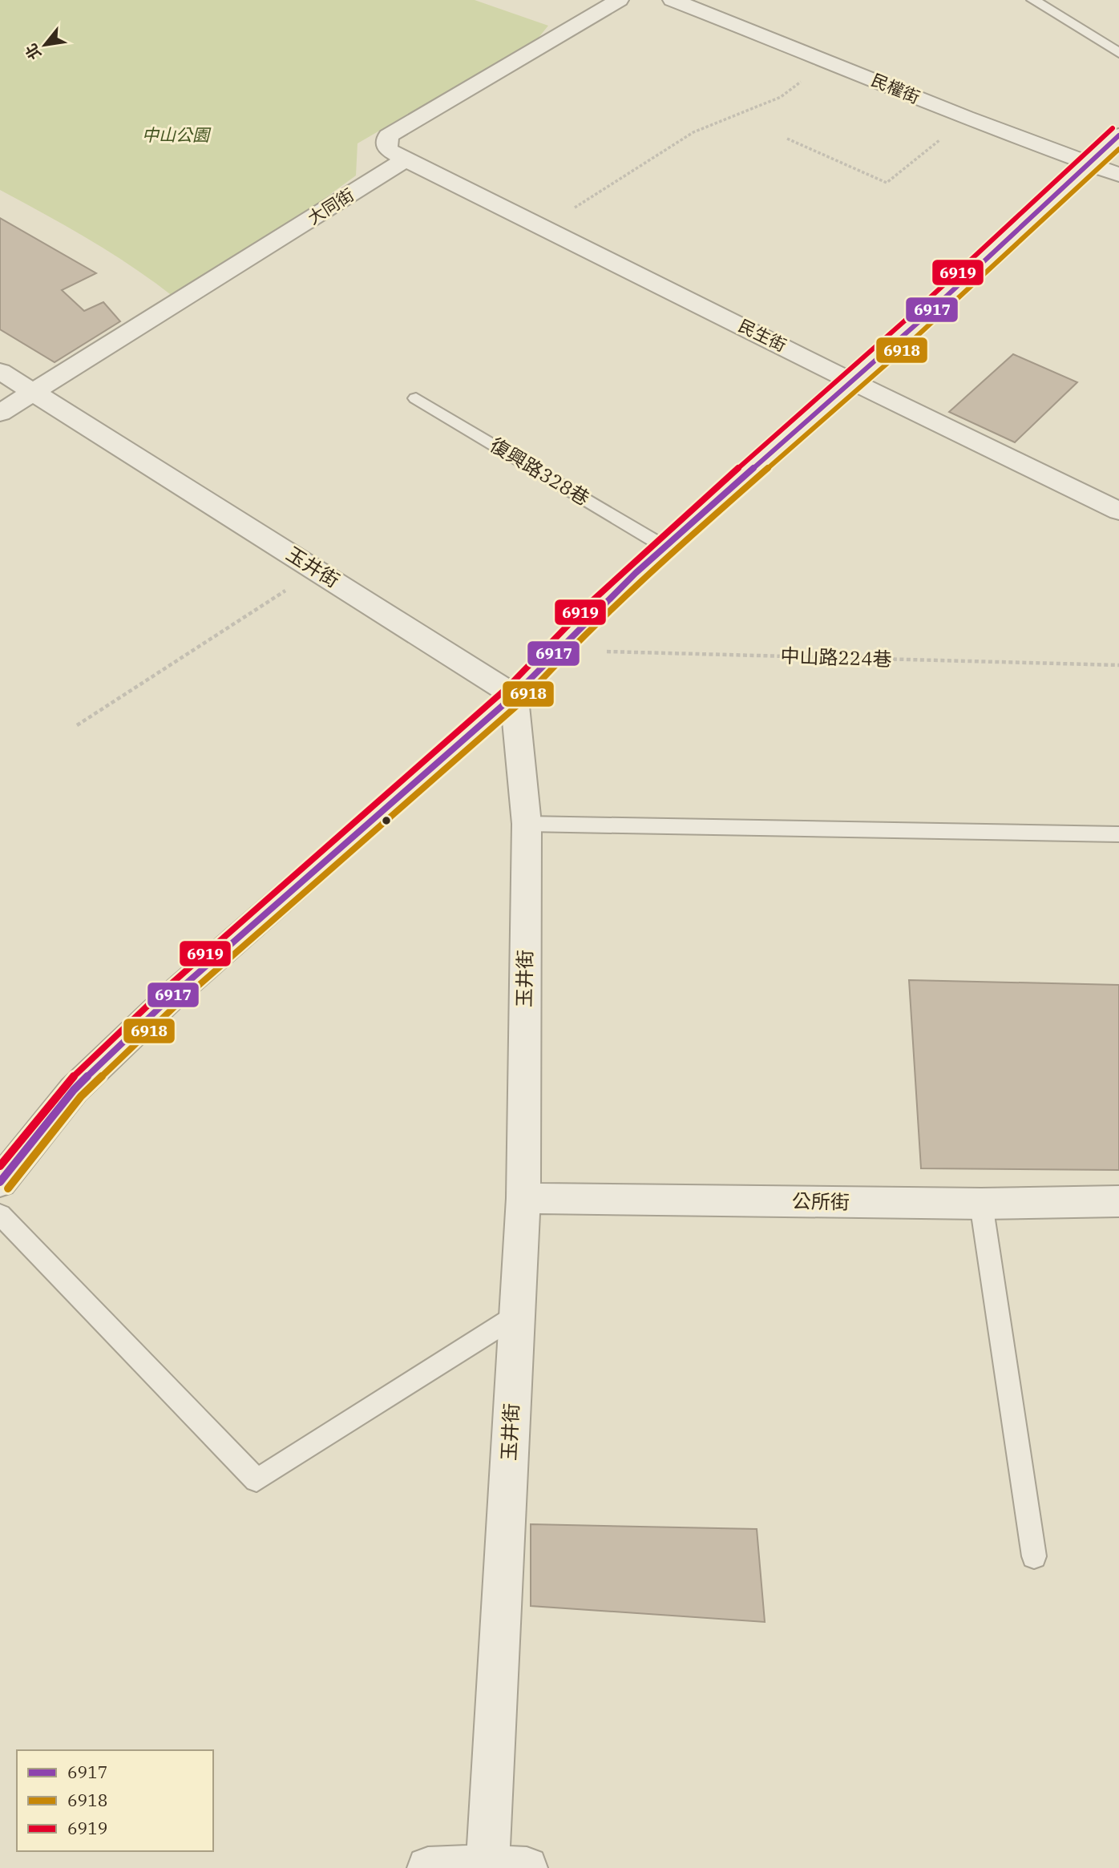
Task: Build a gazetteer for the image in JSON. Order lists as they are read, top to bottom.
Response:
{
  "streets": {
    "street": [
      "民權街",
      "大同街",
      "民生街",
      "玉井街",
      "公所街"
    ],
    "lane": ["復興路328巷"],
    "path": ["中山路224巷"]
  },
  "crossings": [
    ["大同街", "民生街"],
    ["大同街", "玉井街"],
    ["玉井街", "公所街"]
  ],
  "parks": ["中山公園"],
  "lines": ["transit line 6919", "transit line 6917", "transit line 6918"],
  "legend": ["6917", "6918", "6919"],
  "north": "bottom left"
}
